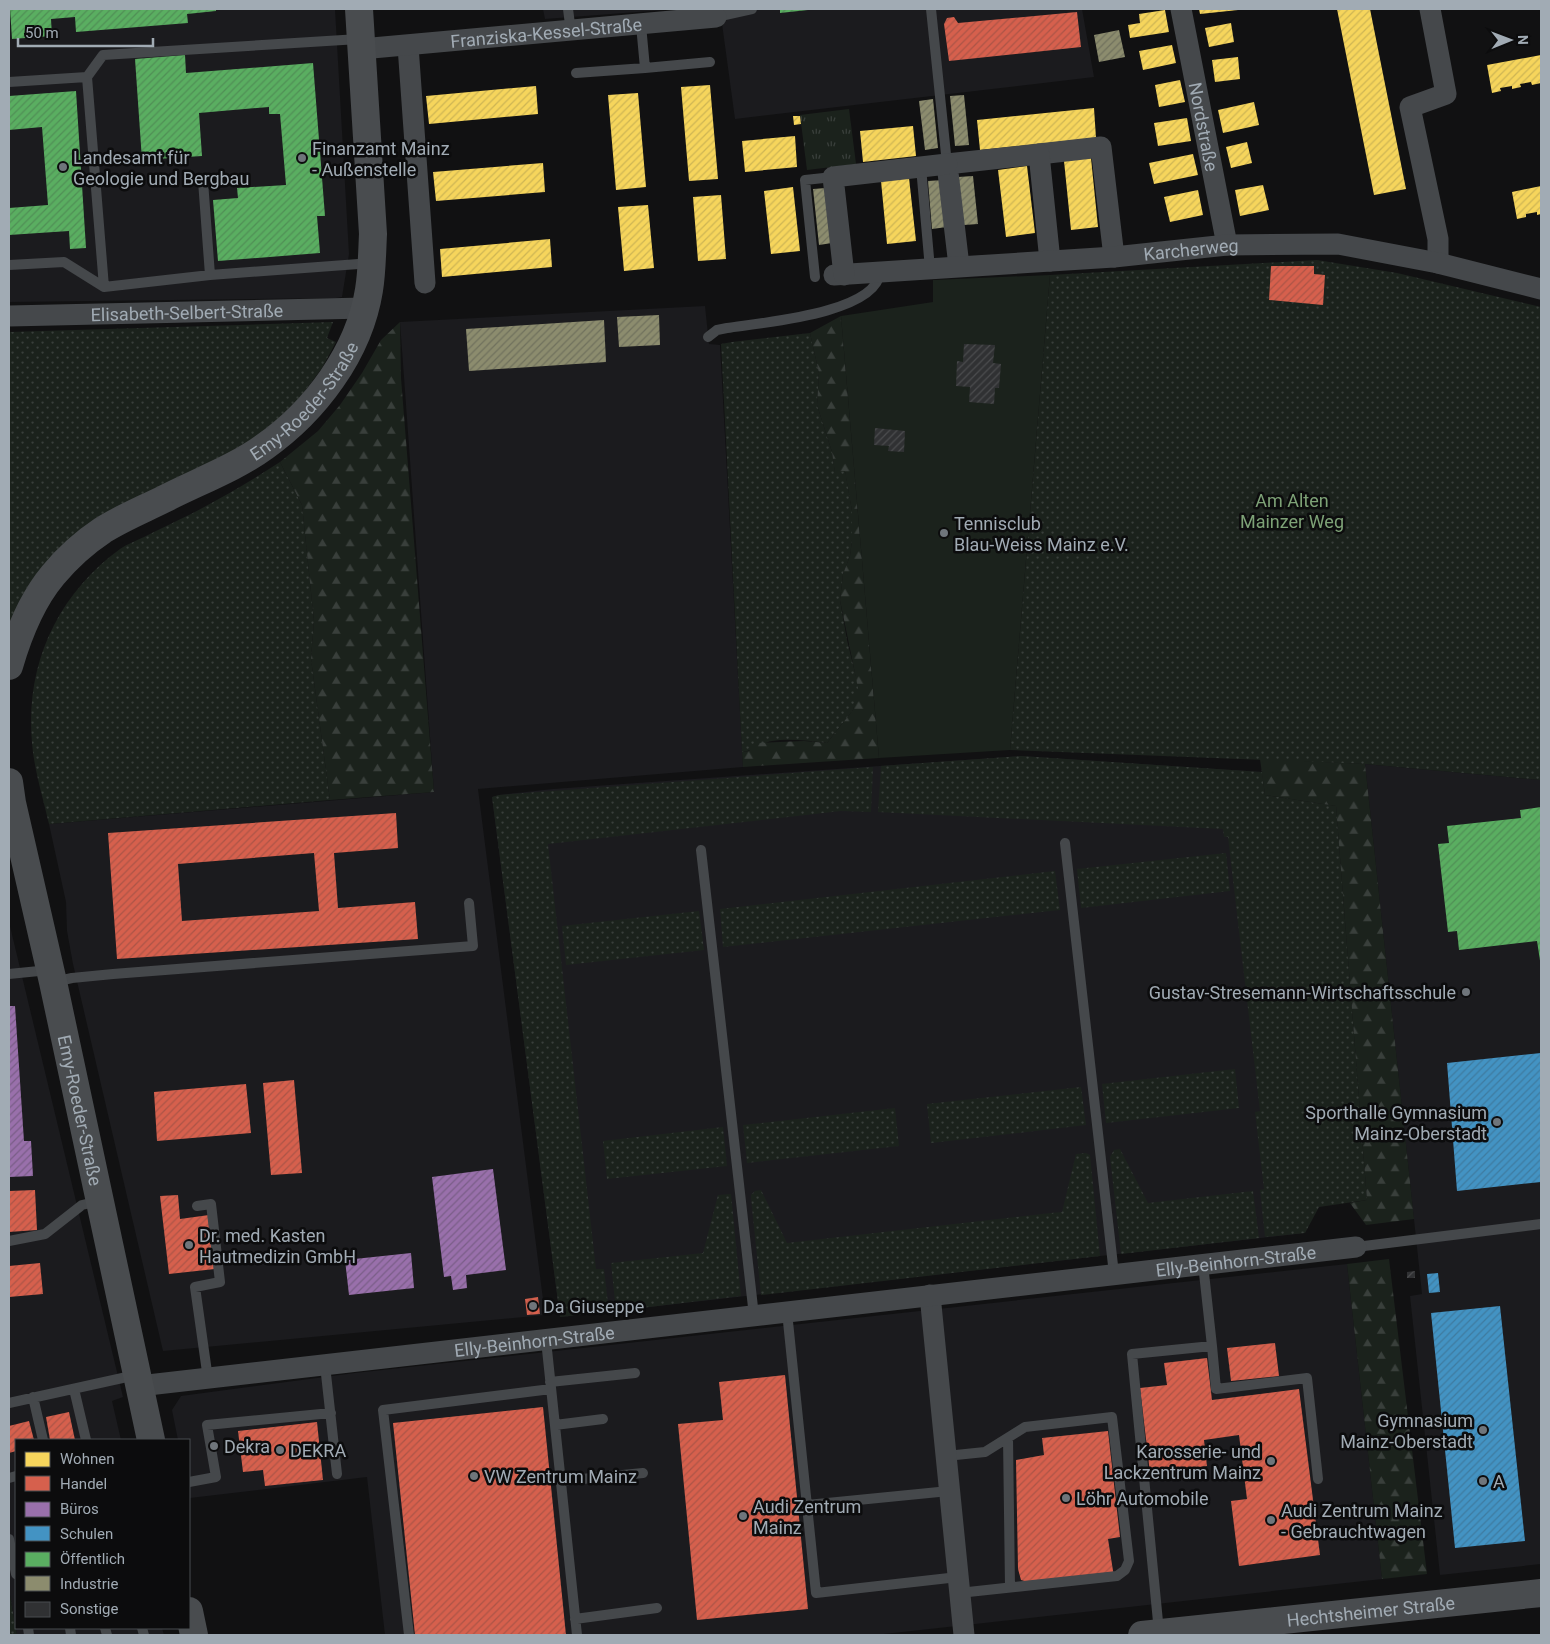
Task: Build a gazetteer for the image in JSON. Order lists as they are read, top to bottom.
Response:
{
  "streets": {
    "street": [
      "Franziska-Kessel-Straße",
      "Nordstraße",
      "Karcherweg",
      "Elisabeth-Selbert-Straße",
      "Emy-Roeder-Straße",
      "Elly-Beinhorn-Straße",
      "Hechtsheimer Straße"
    ]
  },
  "crossings": [
    ["Franziska-Kessel-Straße", "Emy-Roeder-Straße"],
    ["Nordstraße", "Karcherweg"],
    ["Elisabeth-Selbert-Straße", "Emy-Roeder-Straße"],
    ["Emy-Roeder-Straße", "Elly-Beinhorn-Straße"]
  ],
  "parks": ["Am Alten Mainzer Weg"],
  "places": [
    "Finanzamt Mainz - Außenstelle",
    "Landesamt für Geologie und Bergbau",
    "Tennisclub Blau-Weiss Mainz e.V.",
    "Gustav-Stresemann-Wirtschaftsschule",
    "Sporthalle Gymnasium Mainz-Oberstadt",
    "Dr. med. Kasten Hautmedizin GmbH",
    "Da Giuseppe",
    "Gymnasium Mainz-Oberstadt",
    "Dekra",
    "DEKRA",
    "Karosserie- und Lackzentrum Mainz",
    "VW Zentrum Mainz",
    "A",
    "Löhr Automobile",
    "Audi Zentrum Mainz",
    "Audi Zentrum Mainz - Gebrauchtwagen"
  ],
  "legend": [
    "Wohnen",
    "Handel",
    "Büros",
    "Schulen",
    "Öffentlich",
    "Industrie",
    "Sonstige"
  ],
  "scale_bar": "50 m",
  "north": "right"
}
